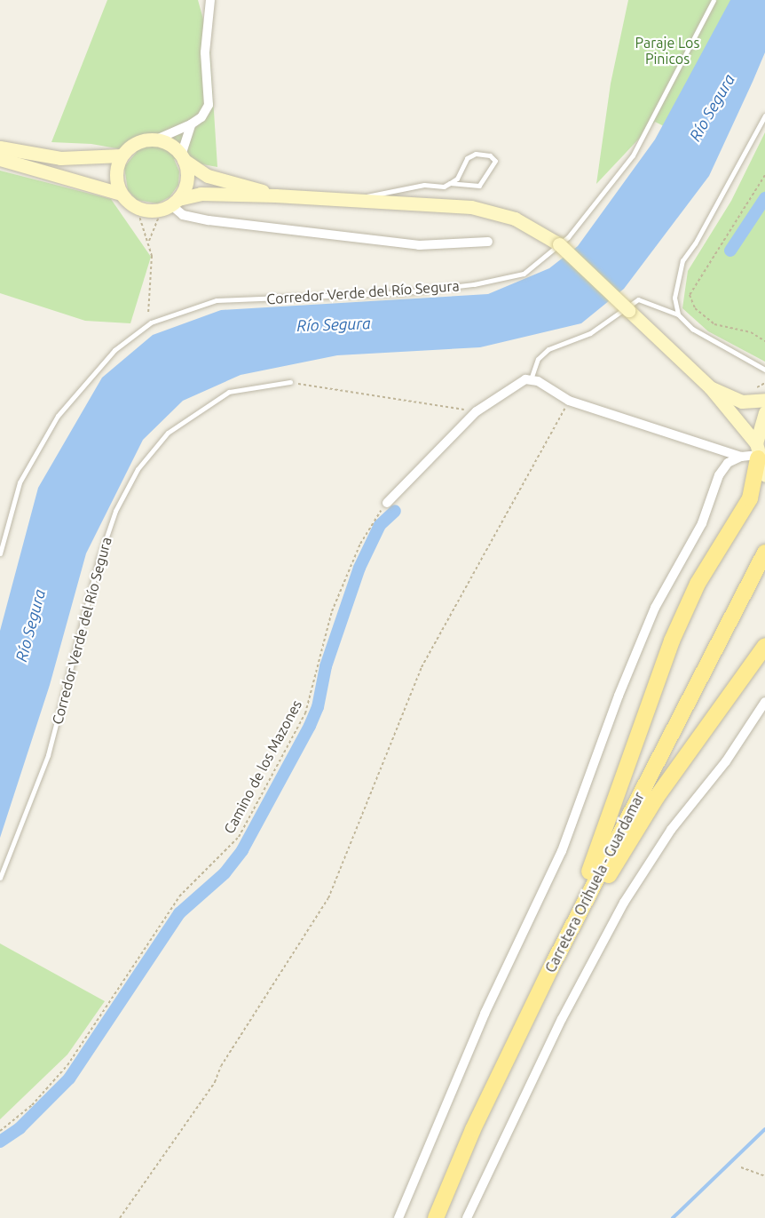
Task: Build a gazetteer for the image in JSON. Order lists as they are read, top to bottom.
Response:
{
  "streets": {
    "main road": ["Carretera Orihuela - Guardamar"],
    "lane": ["Corredor Verde del Río Segura"],
    "path": ["Camino de los Mazones"]
  },
  "water": ["Río Segura"],
  "parks": ["Paraje Los Pinicos"]
}
